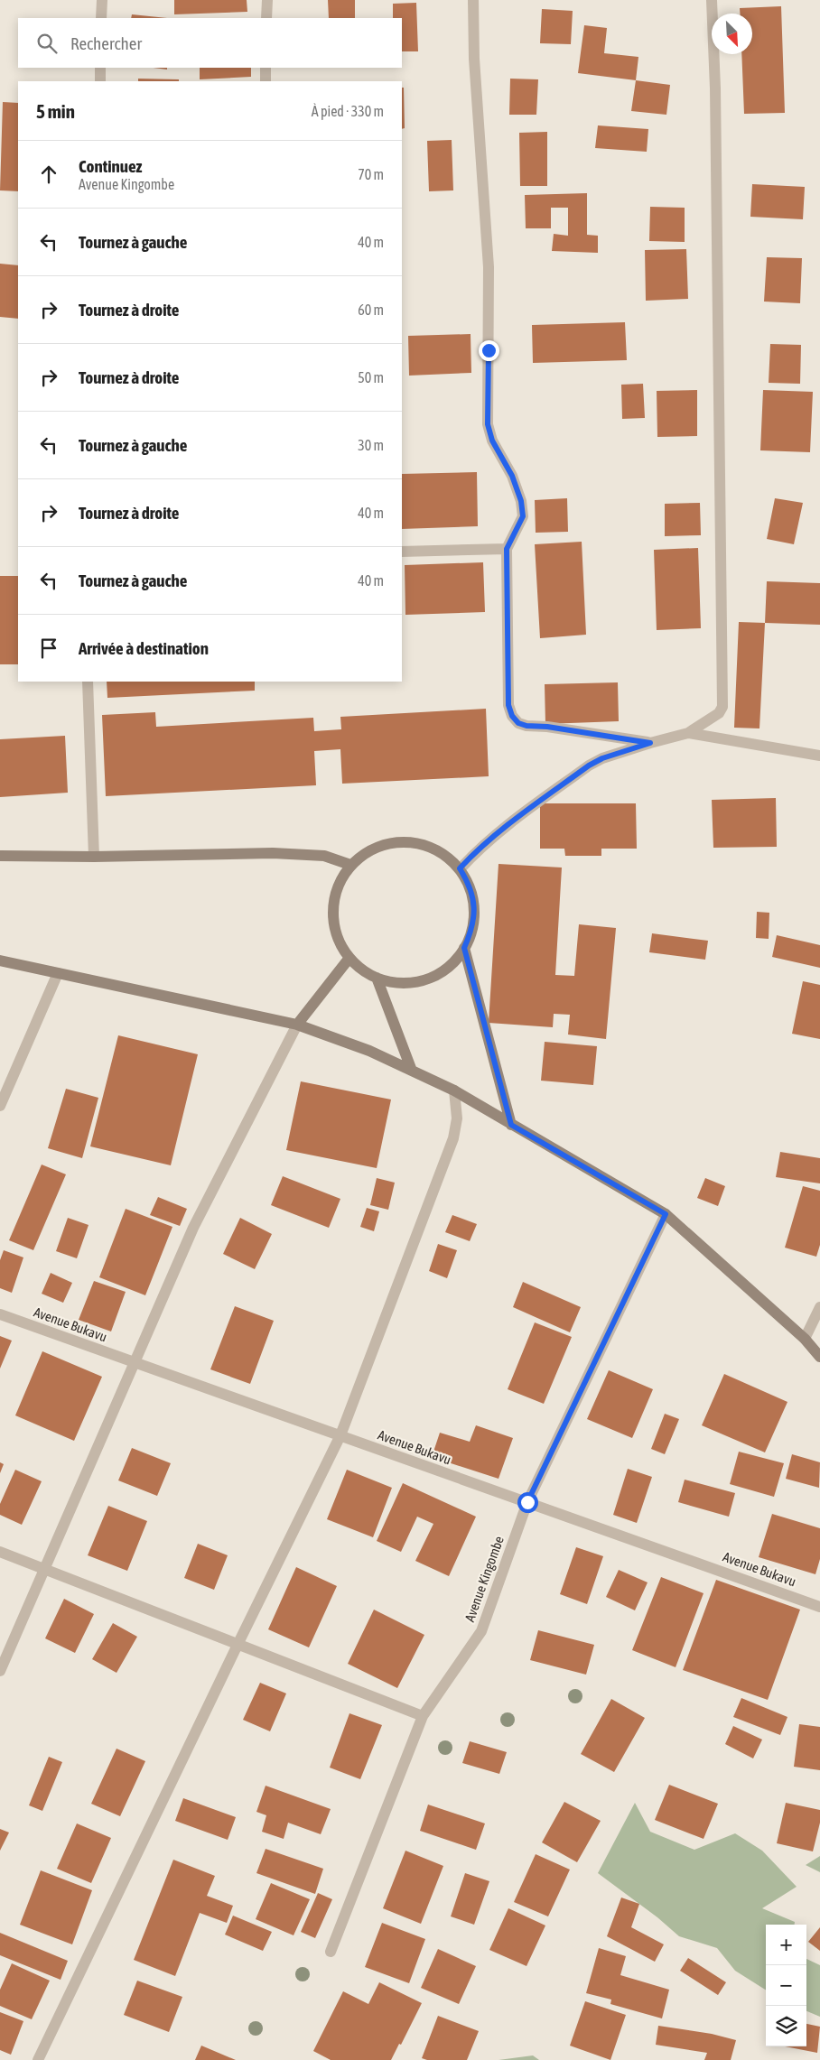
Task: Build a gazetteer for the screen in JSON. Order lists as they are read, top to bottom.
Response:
{
  "streets": {
    "street": ["Avenue Bukavu", "Avenue Kingombe"]
  },
  "crossings": [
    ["Avenue Bukavu", "Avenue Kingombe"]
  ],
  "north": "bottom right",
  "page": {
    "search": "Rechercher",
    "heading": ["5 min", "À pied · 330 m"],
    "list": [
      ["Continuez", "Avenue Kingombe", "70 m"],
      ["Tournez à gauche", "40 m"],
      ["Tournez à droite", "60 m"],
      ["Tournez à droite", "50 m"],
      ["Tournez à gauche", "30 m"],
      ["Tournez à droite", "40 m"],
      ["Tournez à gauche", "40 m"],
      "Arrivée à destination"
    ],
    "map_buttons": ["+", "−"]
  }
}
